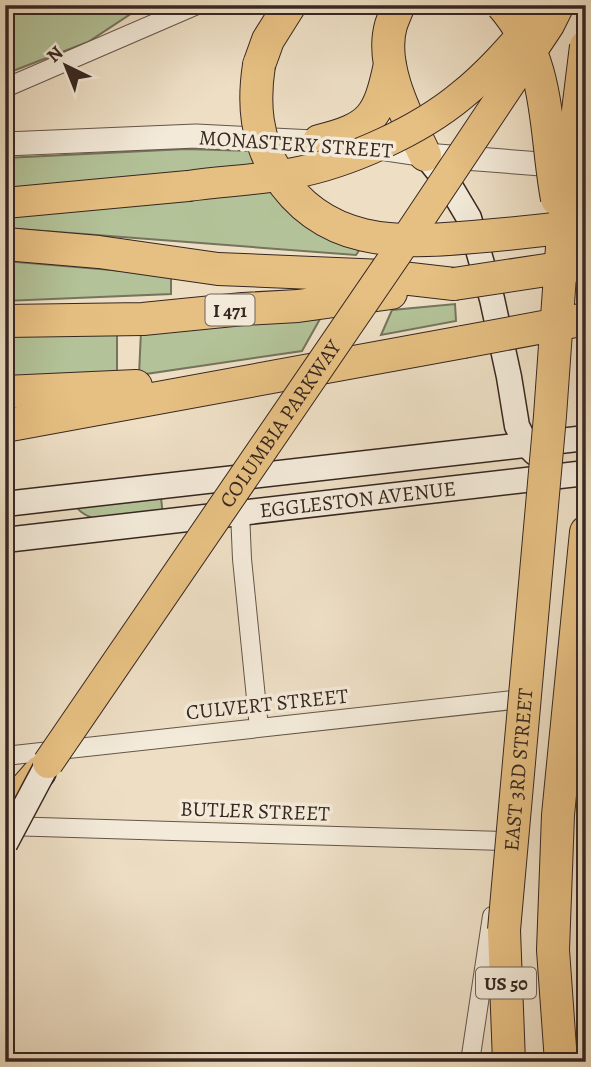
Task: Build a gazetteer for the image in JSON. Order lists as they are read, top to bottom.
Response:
{
  "streets": {
    "highway": ["I 471", "COLUMBIA PARKWAY", "US 50"],
    "main road": ["EGGLESTON AVENUE", "EAST 3RD STREET"],
    "street": ["MONASTERY STREET", "CULVERT STREET", "BUTLER STREET"]
  },
  "crossings": [
    ["EGGLESTON AVENUE", "EAST 3RD STREET"],
    ["CULVERT STREET", "EAST 3RD STREET"],
    ["EAST 3RD STREET", "BUTLER STREET"]
  ],
  "north": "top left"
}
